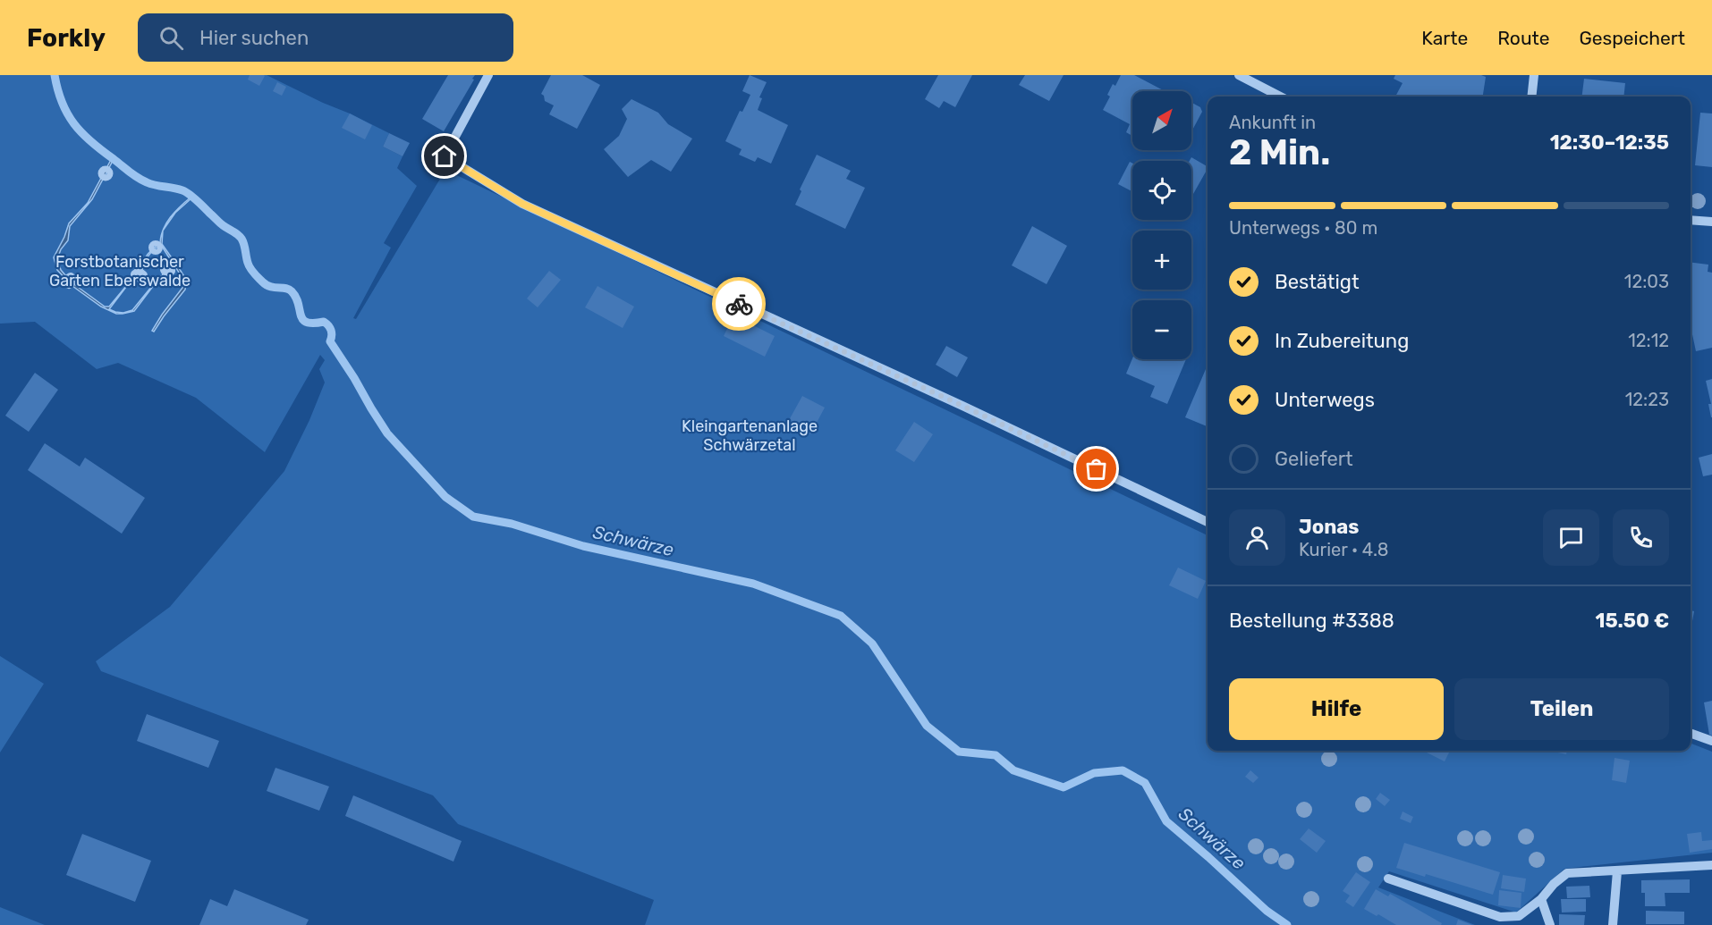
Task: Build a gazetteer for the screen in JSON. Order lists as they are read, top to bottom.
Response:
{
  "water": ["Schwärze"],
  "parks": ["Forstbotanischer Garten Eberswalde", "Kleingartenanlage Schwärzetal"],
  "north": "top right",
  "page": {
    "header": "Forkly",
    "search": "Hier suchen",
    "nav": ["Karte", "Route", "Gespeichert"],
    "map_buttons": ["+", "−"],
    "heading": ["2 Min.", "Ankunft in", "12:30–12:35"],
    "panel": [
      "Jonas",
      "Kurier · 4.8",
      "Bestellung #3388",
      "15.50 €"
    ],
    "bar": "Unterwegs · 80 m",
    "list": [
      ["Bestätigt", "12:03"],
      ["In Zubereitung", "12:12"],
      ["Unterwegs", "12:23"],
      "Geliefert"
    ],
    "buttons": ["Hilfe", "Teilen"]
  }
}
